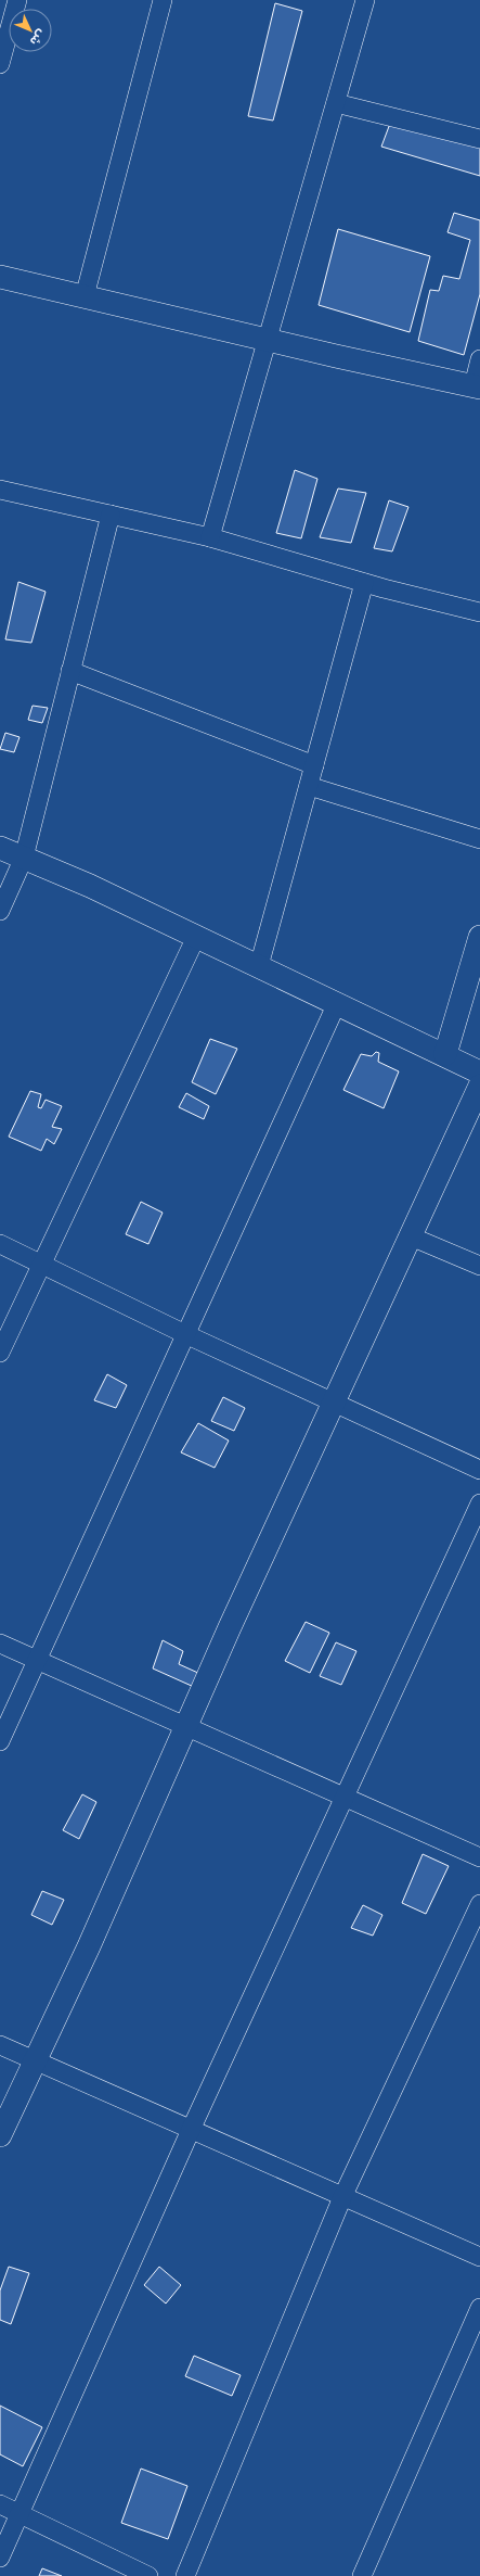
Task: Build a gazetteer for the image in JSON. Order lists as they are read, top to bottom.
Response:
{
  "north": "bottom right"
}
